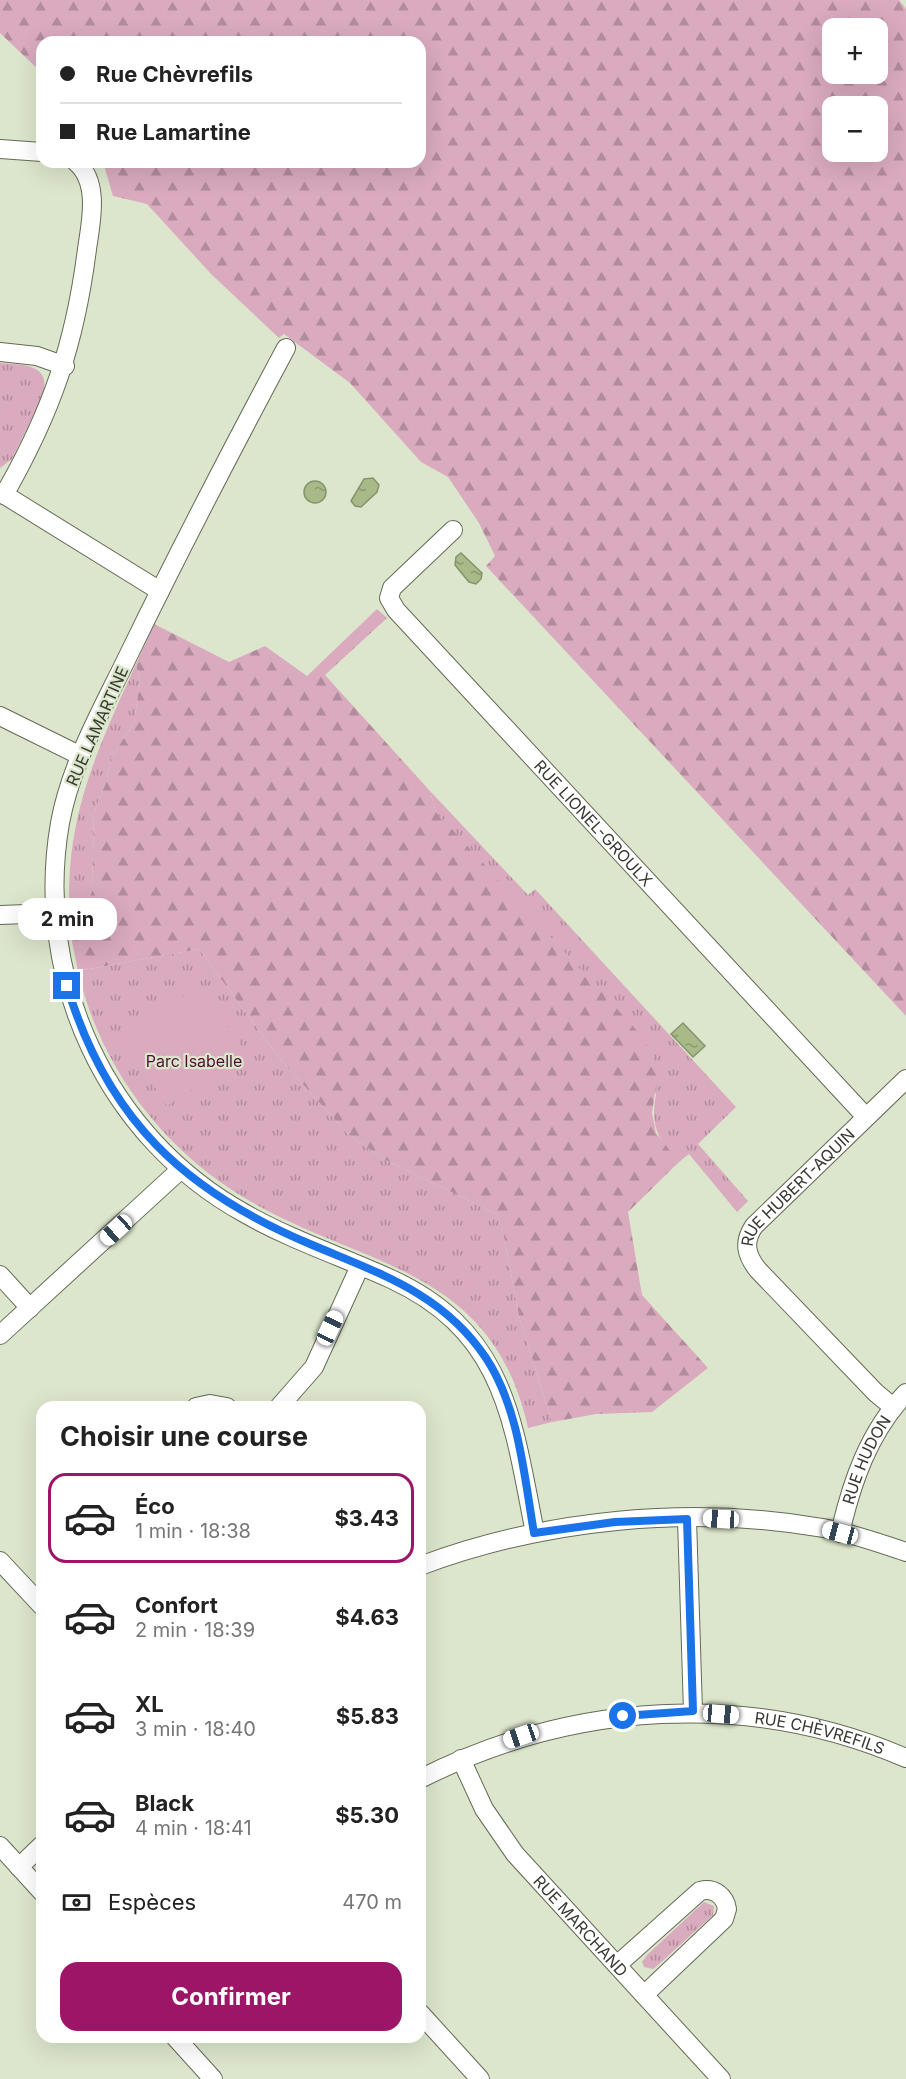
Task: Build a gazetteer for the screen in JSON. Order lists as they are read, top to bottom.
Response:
{
  "streets": {
    "street": [
      "RUE LAMARTINE",
      "RUE LIONEL-GROULX",
      "RUE HUBERT-AQUIN",
      "RUE HUDON",
      "RUE CHÈVREFILS",
      "RUE MARCHAND"
    ]
  },
  "crossings": [
    ["RUE LIONEL-GROULX", "RUE HUBERT-AQUIN"],
    ["RUE HUBERT-AQUIN", "RUE HUDON"],
    ["RUE CHÈVREFILS", "RUE MARCHAND"]
  ],
  "parks": ["Parc Isabelle"],
  "page": {
    "map_buttons": ["+", "−"],
    "banner": ["Rue Chèvrefils", "Rue Lamartine"],
    "bubble": "2 min",
    "heading": "Choisir une course",
    "list": [
      {
        "name": "Éco",
        "note": "1 min · 18:38",
        "value": "$3.43"
      },
      {
        "name": "Confort",
        "note": "2 min · 18:39",
        "value": "$4.63"
      },
      {
        "name": "XL",
        "note": "3 min · 18:40",
        "value": "$5.83"
      },
      {
        "name": "Black",
        "note": "4 min · 18:41",
        "value": "$5.30"
      }
    ],
    "pay": ["Espèces", "470 m"],
    "buttons": "Confirmer"
  }
}
